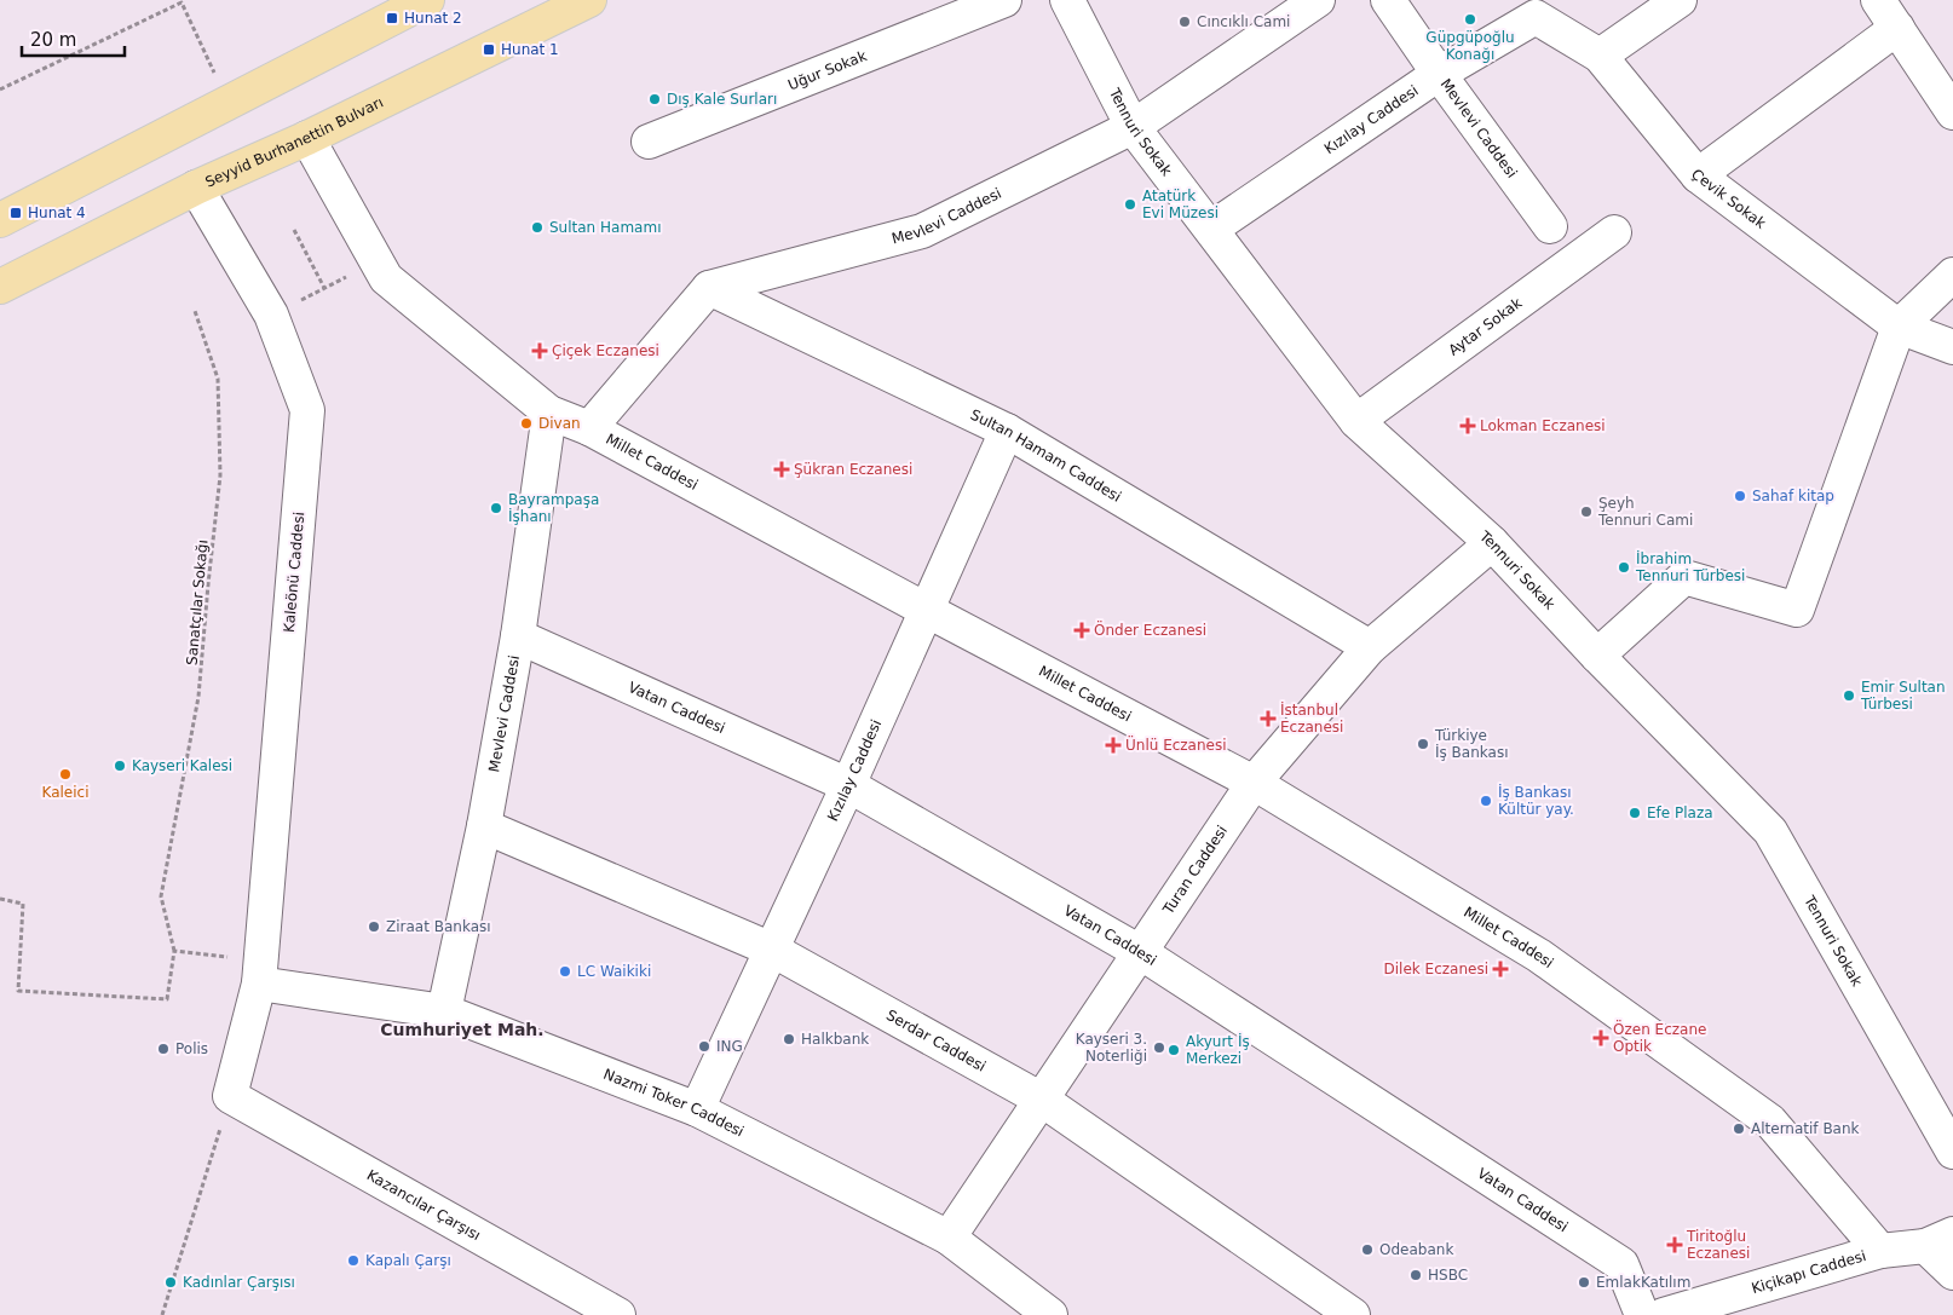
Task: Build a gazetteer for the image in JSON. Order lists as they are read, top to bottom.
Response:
{
  "streets": {
    "main road": ["Seyyid Burhanettin Bulvarı"],
    "street": [
      "Uğur Sokak",
      "Kızılay Caddesi",
      "Mevlevi Caddesi",
      "Tennuri Sokak",
      "Çevik Sokak",
      "Aytar Sokak",
      "Sultan Hamam Caddesi",
      "Millet Caddesi",
      "Kaleönü Caddesi",
      "Vatan Caddesi",
      "Turan Caddesi",
      "Serdar Caddesi",
      "Nazmi Toker Caddesi",
      "Kazancılar Çarşısı",
      "Kiçikapı Caddesi"
    ],
    "path": ["Sanatçılar Sokağı"]
  },
  "crossings": [
    ["Kızılay Caddesi", "Mevlevi Caddesi"],
    ["Kızılay Caddesi", "Tennuri Sokak"],
    ["Kızılay Caddesi", "Çevik Sokak"],
    ["Kızılay Caddesi", "Sultan Hamam Caddesi"],
    ["Kızılay Caddesi", "Millet Caddesi"],
    ["Kızılay Caddesi", "Vatan Caddesi"],
    ["Kızılay Caddesi", "Serdar Caddesi"],
    ["Kızılay Caddesi", "Nazmi Toker Caddesi"],
    ["Mevlevi Caddesi", "Tennuri Sokak"],
    ["Mevlevi Caddesi", "Sultan Hamam Caddesi"],
    ["Mevlevi Caddesi", "Millet Caddesi"],
    ["Mevlevi Caddesi", "Vatan Caddesi"],
    ["Mevlevi Caddesi", "Serdar Caddesi"],
    ["Mevlevi Caddesi", "Nazmi Toker Caddesi"],
    ["Tennuri Sokak", "Aytar Sokak"],
    ["Tennuri Sokak", "Turan Caddesi"],
    ["Seyyid Burhanettin Bulvarı", "Millet Caddesi"],
    ["Seyyid Burhanettin Bulvarı", "Kaleönü Caddesi"],
    ["Sultan Hamam Caddesi", "Turan Caddesi"],
    ["Millet Caddesi", "Turan Caddesi"],
    ["Millet Caddesi", "Kiçikapı Caddesi"],
    ["Kaleönü Caddesi", "Nazmi Toker Caddesi"],
    ["Kaleönü Caddesi", "Kazancılar Çarşısı"],
    ["Vatan Caddesi", "Turan Caddesi"],
    ["Turan Caddesi", "Serdar Caddesi"],
    ["Turan Caddesi", "Nazmi Toker Caddesi"]
  ],
  "districts": ["Cumhuriyet Mah."],
  "places": {
    "transit": ["Hunat 2", "Hunat 1", "Hunat 4"],
    "other": [
      "Güpgüpoğlu Konağı",
      "Cıncıklı Cami",
      "Dış Kale Surları",
      "Atatürk Evi Müzesi",
      "Sultan Hamamı",
      "Divan",
      "Sahaf kitap",
      "Bayrampaşa İşhanı",
      "Şeyh Tennuri Cami",
      "İbrahim Tennuri Türbesi",
      "Emir Sultan Türbesi",
      "Türkiye İş Bankası",
      "Kayseri Kalesi",
      "Kaleici",
      "İş Bankası Kültür yay.",
      "Efe Plaza",
      "Ziraat Bankası",
      "LC Waikiki",
      "Halkbank",
      "ING",
      "Kayseri 3. Noterliği",
      "Polis",
      "Akyurt İş Merkezi",
      "Alternatif Bank",
      "Odeabank",
      "Kapalı Çarşı",
      "HSBC",
      "Kadınlar Çarşısı",
      "EmlakKatılım"
    ],
    "health": [
      "Çiçek Eczanesi",
      "Lokman Eczanesi",
      "Şükran Eczanesi",
      "Önder Eczanesi",
      "İstanbul Eczanesi",
      "Ünlü Eczanesi",
      "Dilek Eczanesi",
      "Özen Eczane Optik",
      "Tiritoğlu Eczanesi"
    ]
  },
  "scale_bar": "20 m"
}
